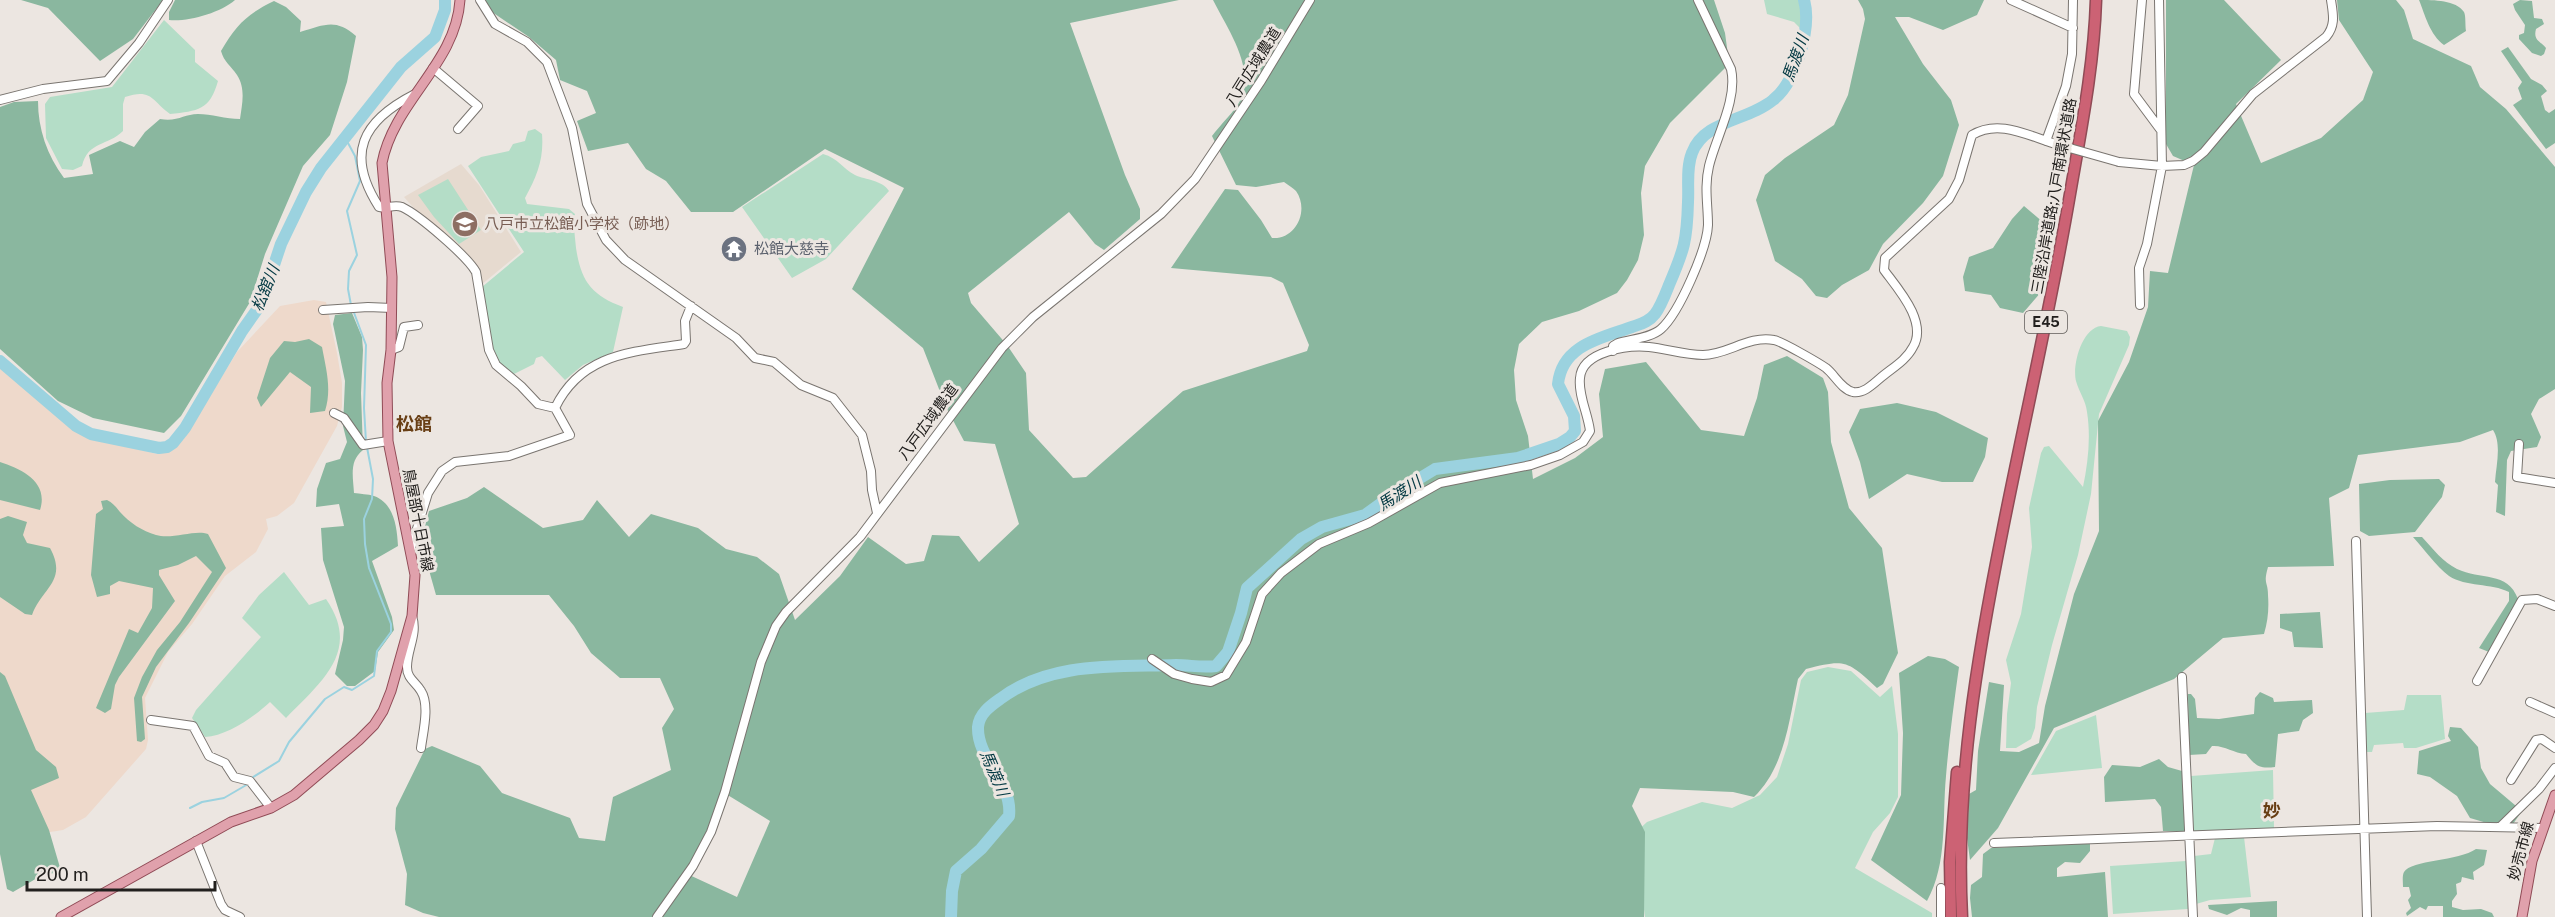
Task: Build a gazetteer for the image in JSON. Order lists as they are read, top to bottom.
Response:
{
  "streets": {
    "highway": ["三陸沿岸道路;八戸南環状道路", "E45"],
    "main road": ["鳥屋部十日市線", "妙売市線"],
    "street": ["八戸広域農道"]
  },
  "districts": ["松館", "妙"],
  "water": ["馬渡川", "松舘川"],
  "places": {
    "school or university": ["八戸市立松館小学校（跡地）"],
    "temple": ["松館大慈寺"]
  },
  "scale_bar": "200 m"
}
